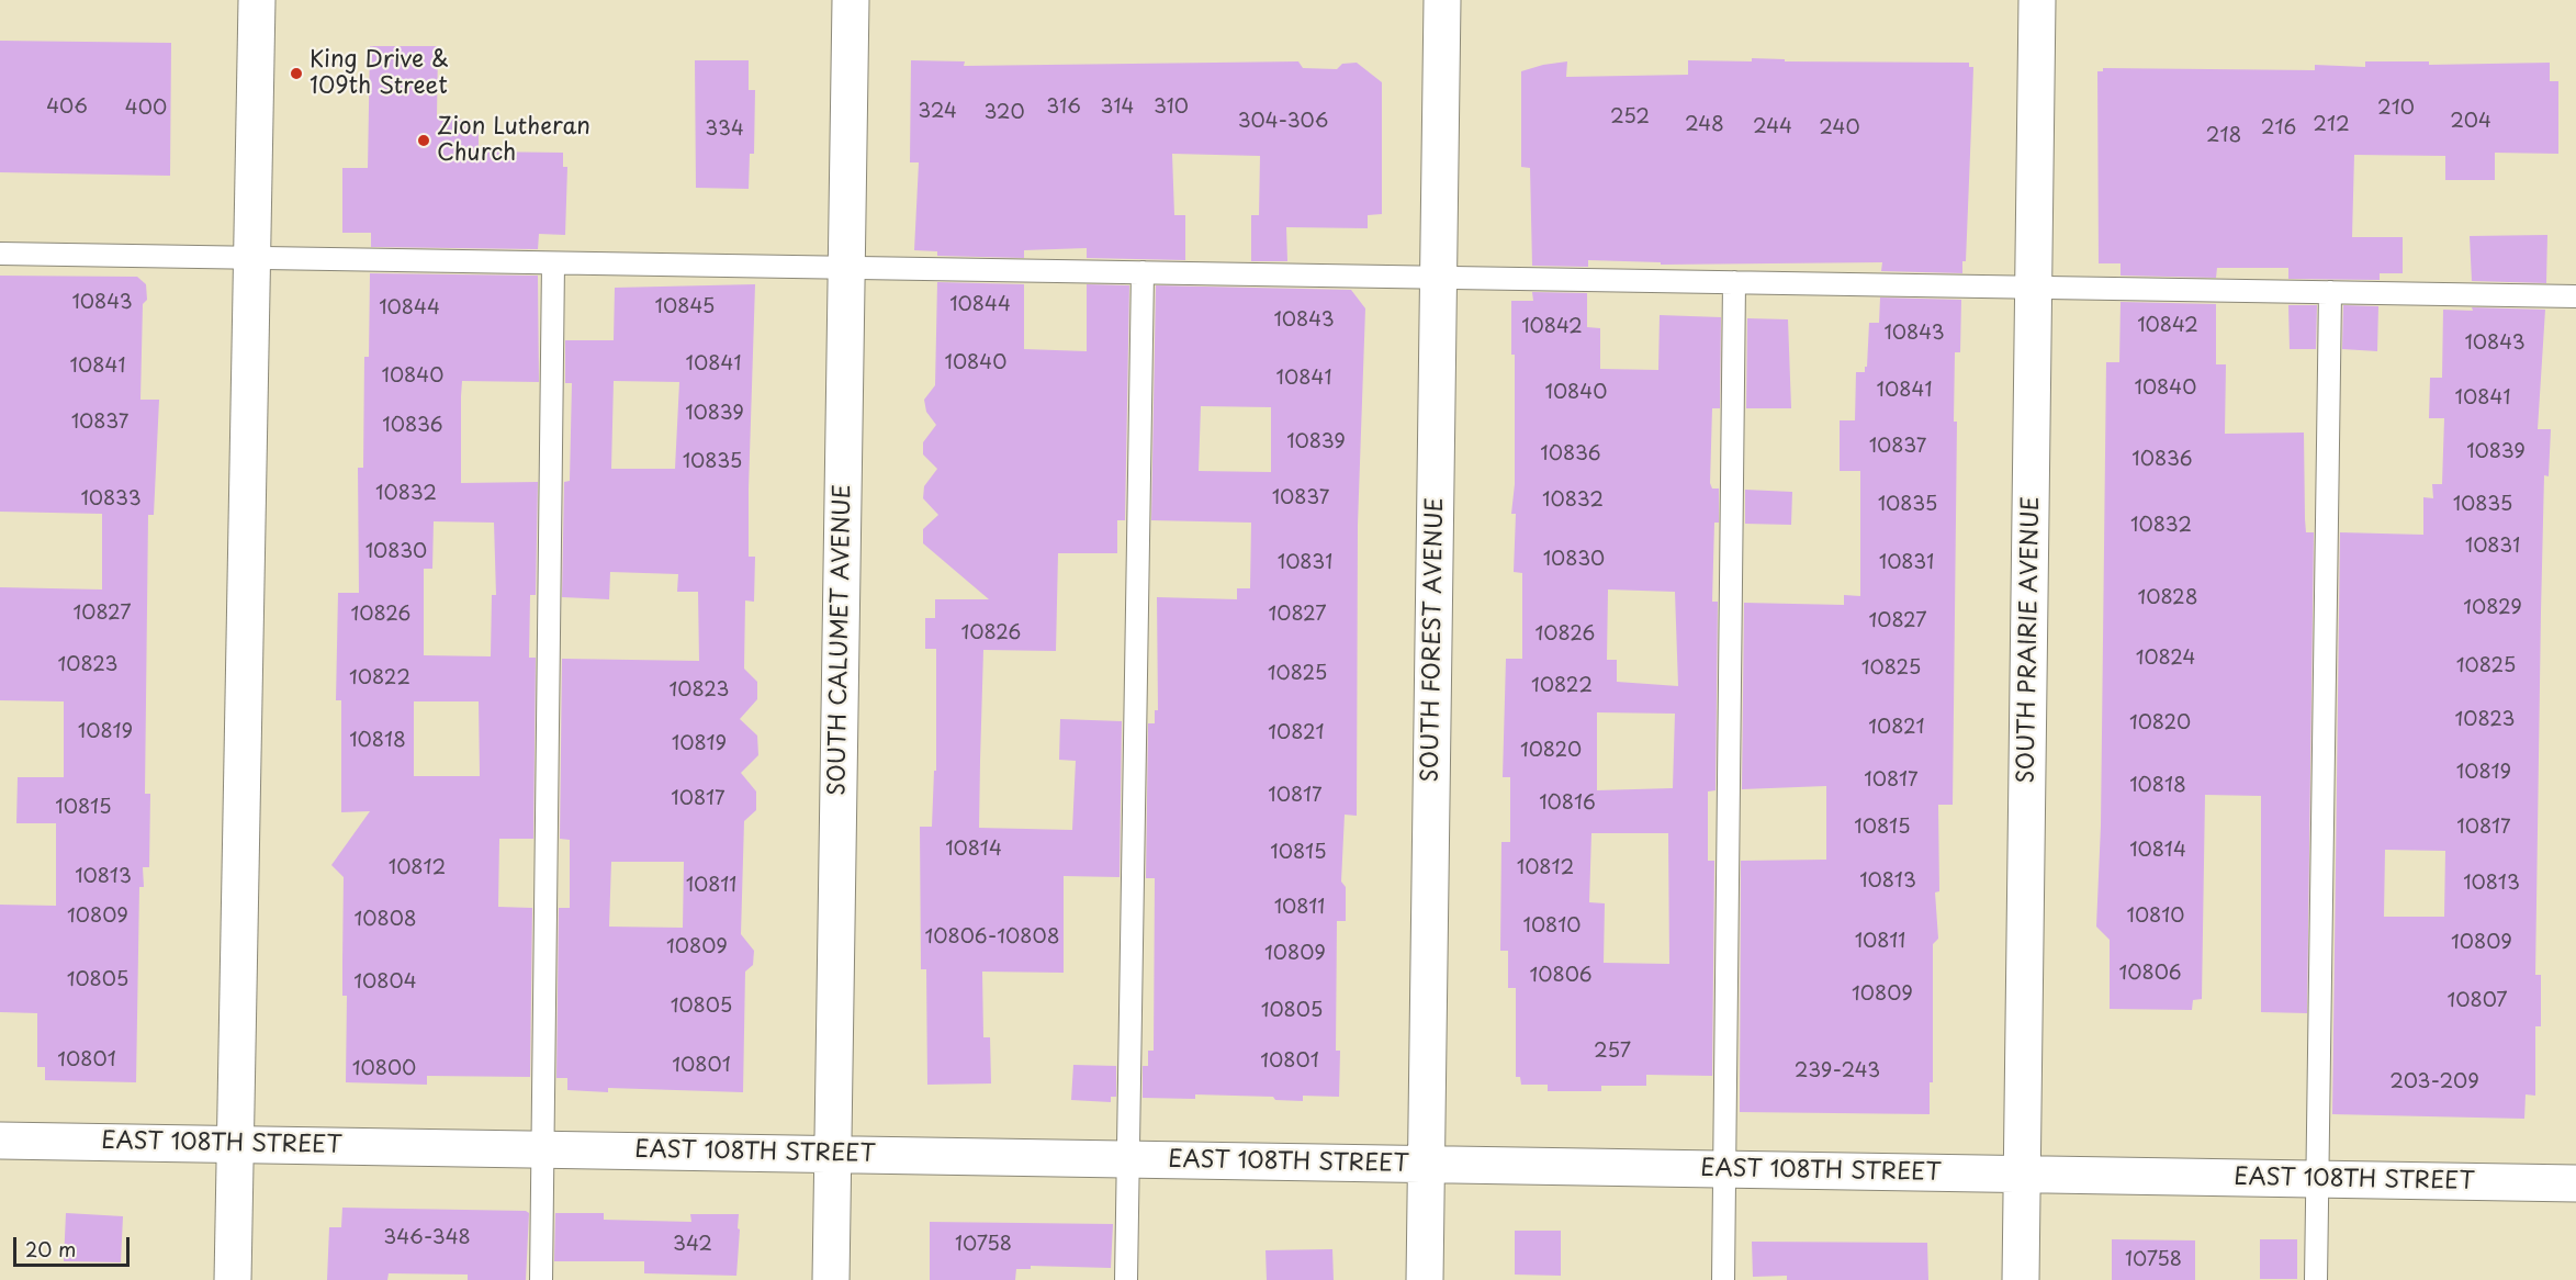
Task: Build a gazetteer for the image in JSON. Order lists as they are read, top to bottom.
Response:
{
  "streets": {
    "street": [
      "SOUTH CALUMET AVENUE",
      "SOUTH FOREST AVENUE",
      "SOUTH PRAIRIE AVENUE",
      "EAST 108TH STREET"
    ]
  },
  "crossings": [
    ["SOUTH CALUMET AVENUE", "EAST 108TH STREET"],
    ["SOUTH FOREST AVENUE", "EAST 108TH STREET"],
    ["SOUTH PRAIRIE AVENUE", "EAST 108TH STREET"]
  ],
  "places": ["King Drive & 109th Street", "Zion Lutheran Church"],
  "house_numbers": [
    "406",
    "316",
    "314",
    "310",
    "400",
    "210",
    "324",
    "320",
    "252",
    "304-306",
    "204",
    "248",
    "212",
    "244",
    "240",
    "216",
    "334",
    "218",
    "10843",
    "10844",
    "10845",
    "10844",
    "10843",
    "10842",
    "10842",
    "10843",
    "10843",
    "10840",
    "10841",
    "10841",
    "10840",
    "10841",
    "10840",
    "10841",
    "10840",
    "10841",
    "10839",
    "10837",
    "10836",
    "10839",
    "10837",
    "10839",
    "10836",
    "10836",
    "10835",
    "10832",
    "10837",
    "10833",
    "10832",
    "10835",
    "10835",
    "10832",
    "10831",
    "10830",
    "10830",
    "10831",
    "10831",
    "10828",
    "10829",
    "10827",
    "10826",
    "10827",
    "10827",
    "10826",
    "10826",
    "10824",
    "10823",
    "10825",
    "10825",
    "10825",
    "10822",
    "10822",
    "10823",
    "10823",
    "10820",
    "10821",
    "10819",
    "10821",
    "10818",
    "10819",
    "10820",
    "10819",
    "10817",
    "10818",
    "10817",
    "10817",
    "10816",
    "10815",
    "10815",
    "10817",
    "10814",
    "10814",
    "10815",
    "10812",
    "10812",
    "10813",
    "10813",
    "10813",
    "10811",
    "10811",
    "10809",
    "10810",
    "10808",
    "10810",
    "10806-10808",
    "10811",
    "10809",
    "10809",
    "10809",
    "10806",
    "10806",
    "10805",
    "10804",
    "10809",
    "10807",
    "10805",
    "10805",
    "257",
    "10801",
    "10801",
    "10801",
    "10800",
    "239-243",
    "203-209",
    "346-348",
    "342",
    "10758",
    "10758"
  ],
  "scale_bar": "20 m"
}
